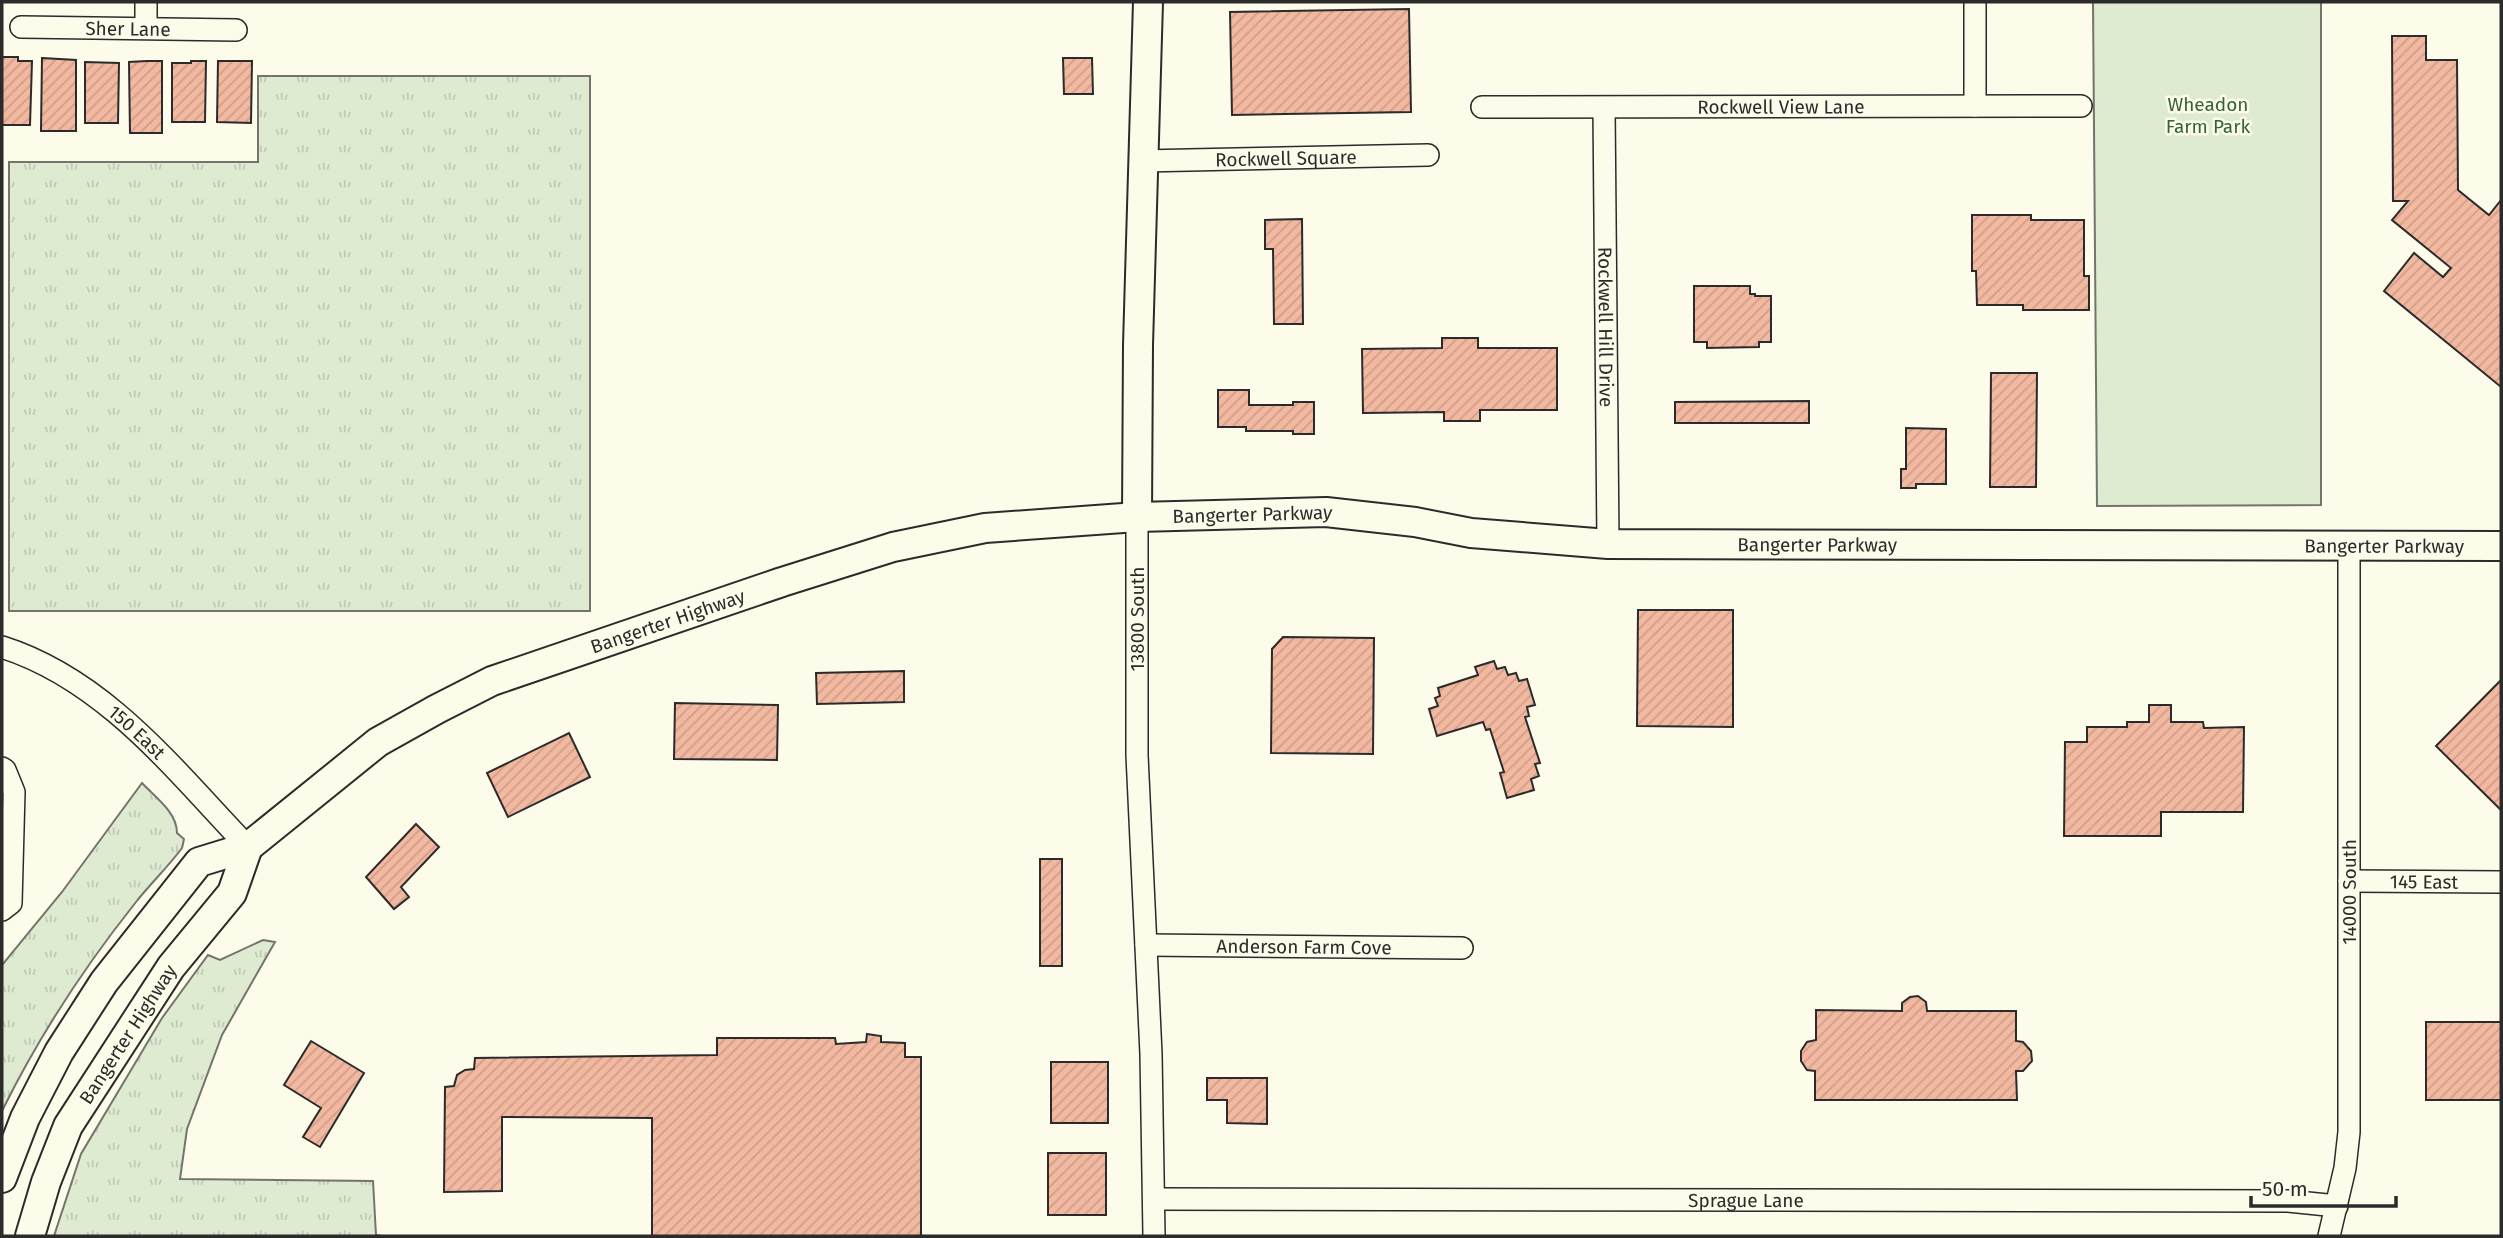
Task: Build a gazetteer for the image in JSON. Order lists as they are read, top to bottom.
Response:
{
  "streets": {
    "main road": ["Bangerter Parkway", "13800 South", "Bangerter Highway"],
    "street": [
      "Sher Lane",
      "Rockwell View Lane",
      "Rockwell Square",
      "Rockwell Hill Drive",
      "150 East",
      "145 East",
      "14000 South",
      "Anderson Farm Cove",
      "Sprague Lane"
    ]
  },
  "crossings": [
    ["Rockwell View Lane", "Rockwell Hill Drive"],
    ["Rockwell Square", "13800 South"],
    ["Rockwell Hill Drive", "Bangerter Parkway"],
    ["Bangerter Parkway", "13800 South"],
    ["Bangerter Parkway", "Bangerter Highway"],
    ["Bangerter Parkway", "14000 South"],
    ["13800 South", "Bangerter Highway"],
    ["13800 South", "Anderson Farm Cove"],
    ["13800 South", "Sprague Lane"],
    ["Bangerter Highway", "150 East"],
    ["145 East", "14000 South"],
    ["14000 South", "Sprague Lane"]
  ],
  "parks": ["Wheadon Farm Park"],
  "scale_bar": "50 m"
}
